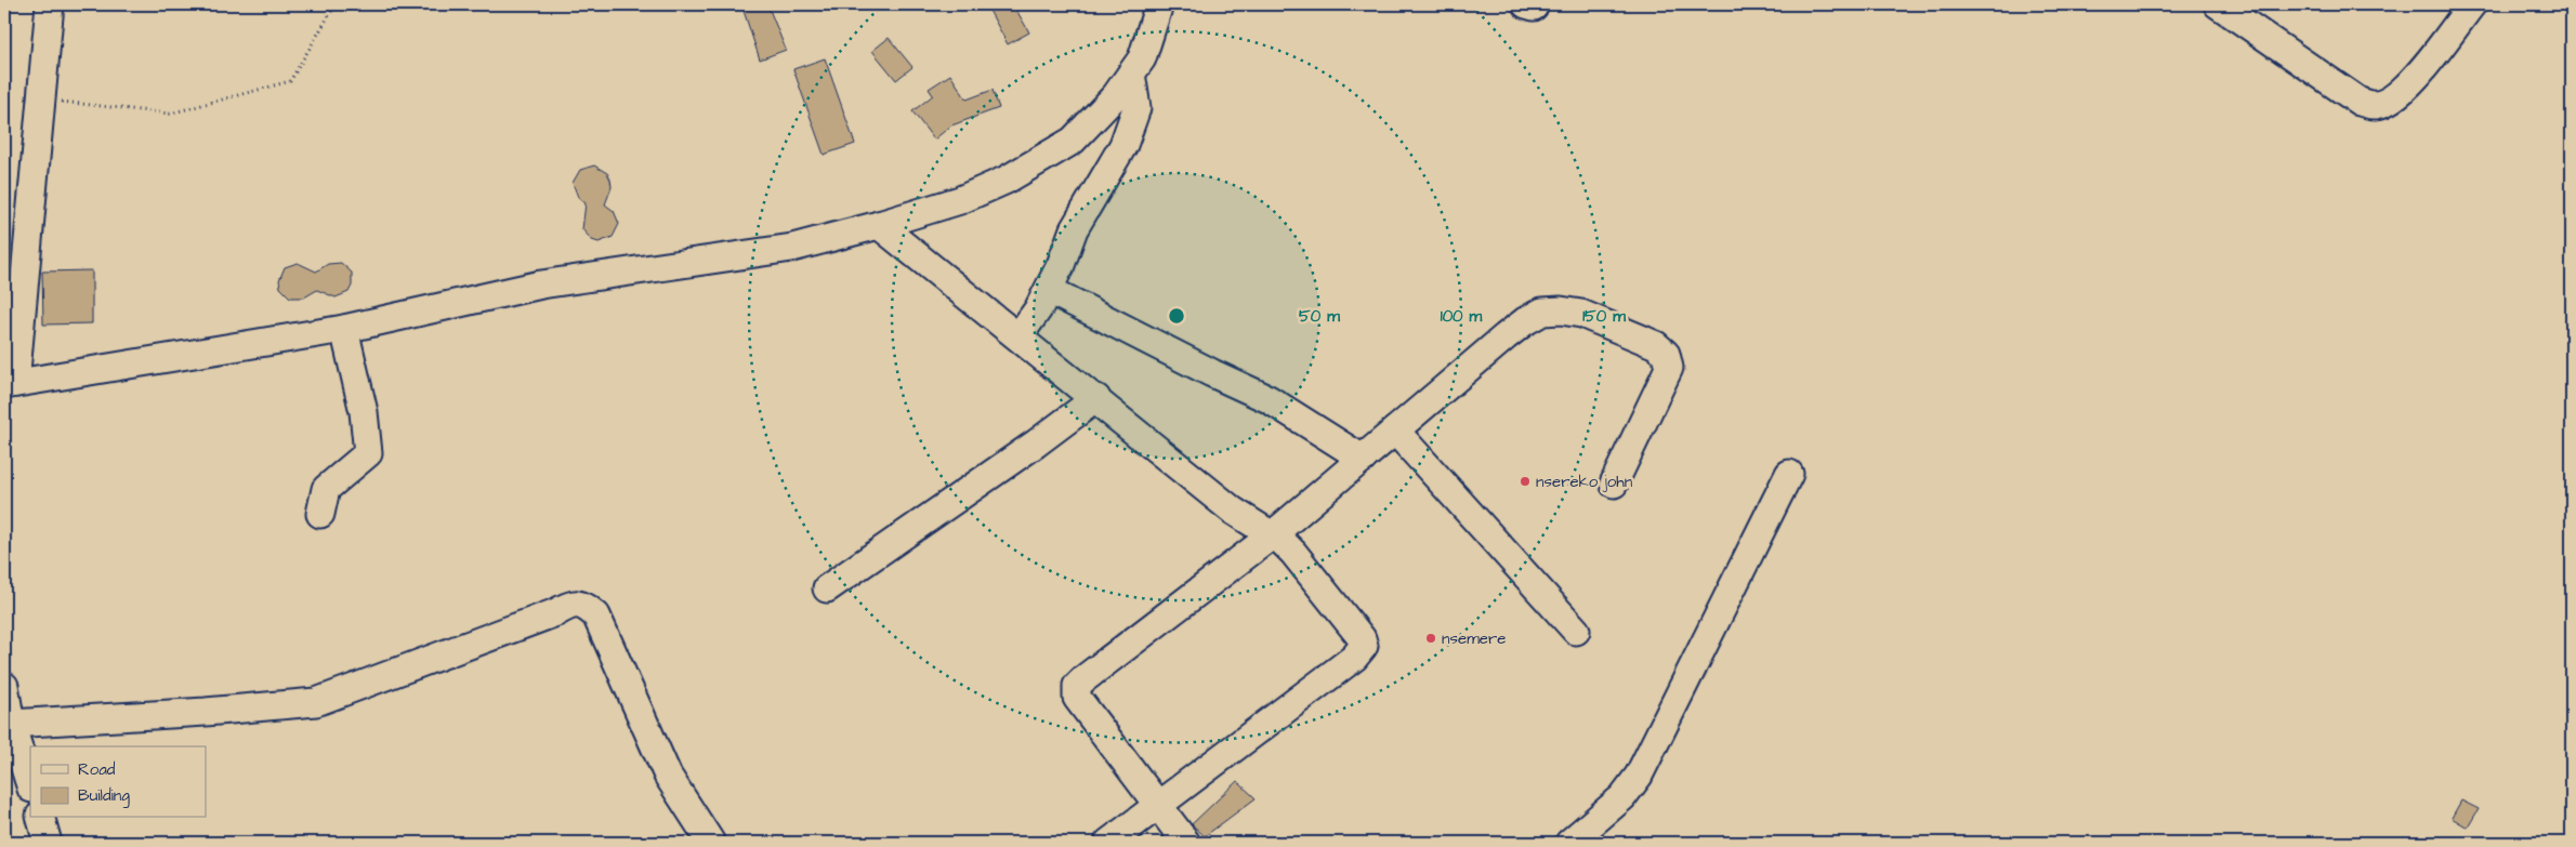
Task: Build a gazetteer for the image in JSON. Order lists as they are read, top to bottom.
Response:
{
  "places": ["nsereko john", "nsemere"],
  "legend": ["Road", "Building"],
  "rings": ["50 m", "100 m", "150 m"]
}
